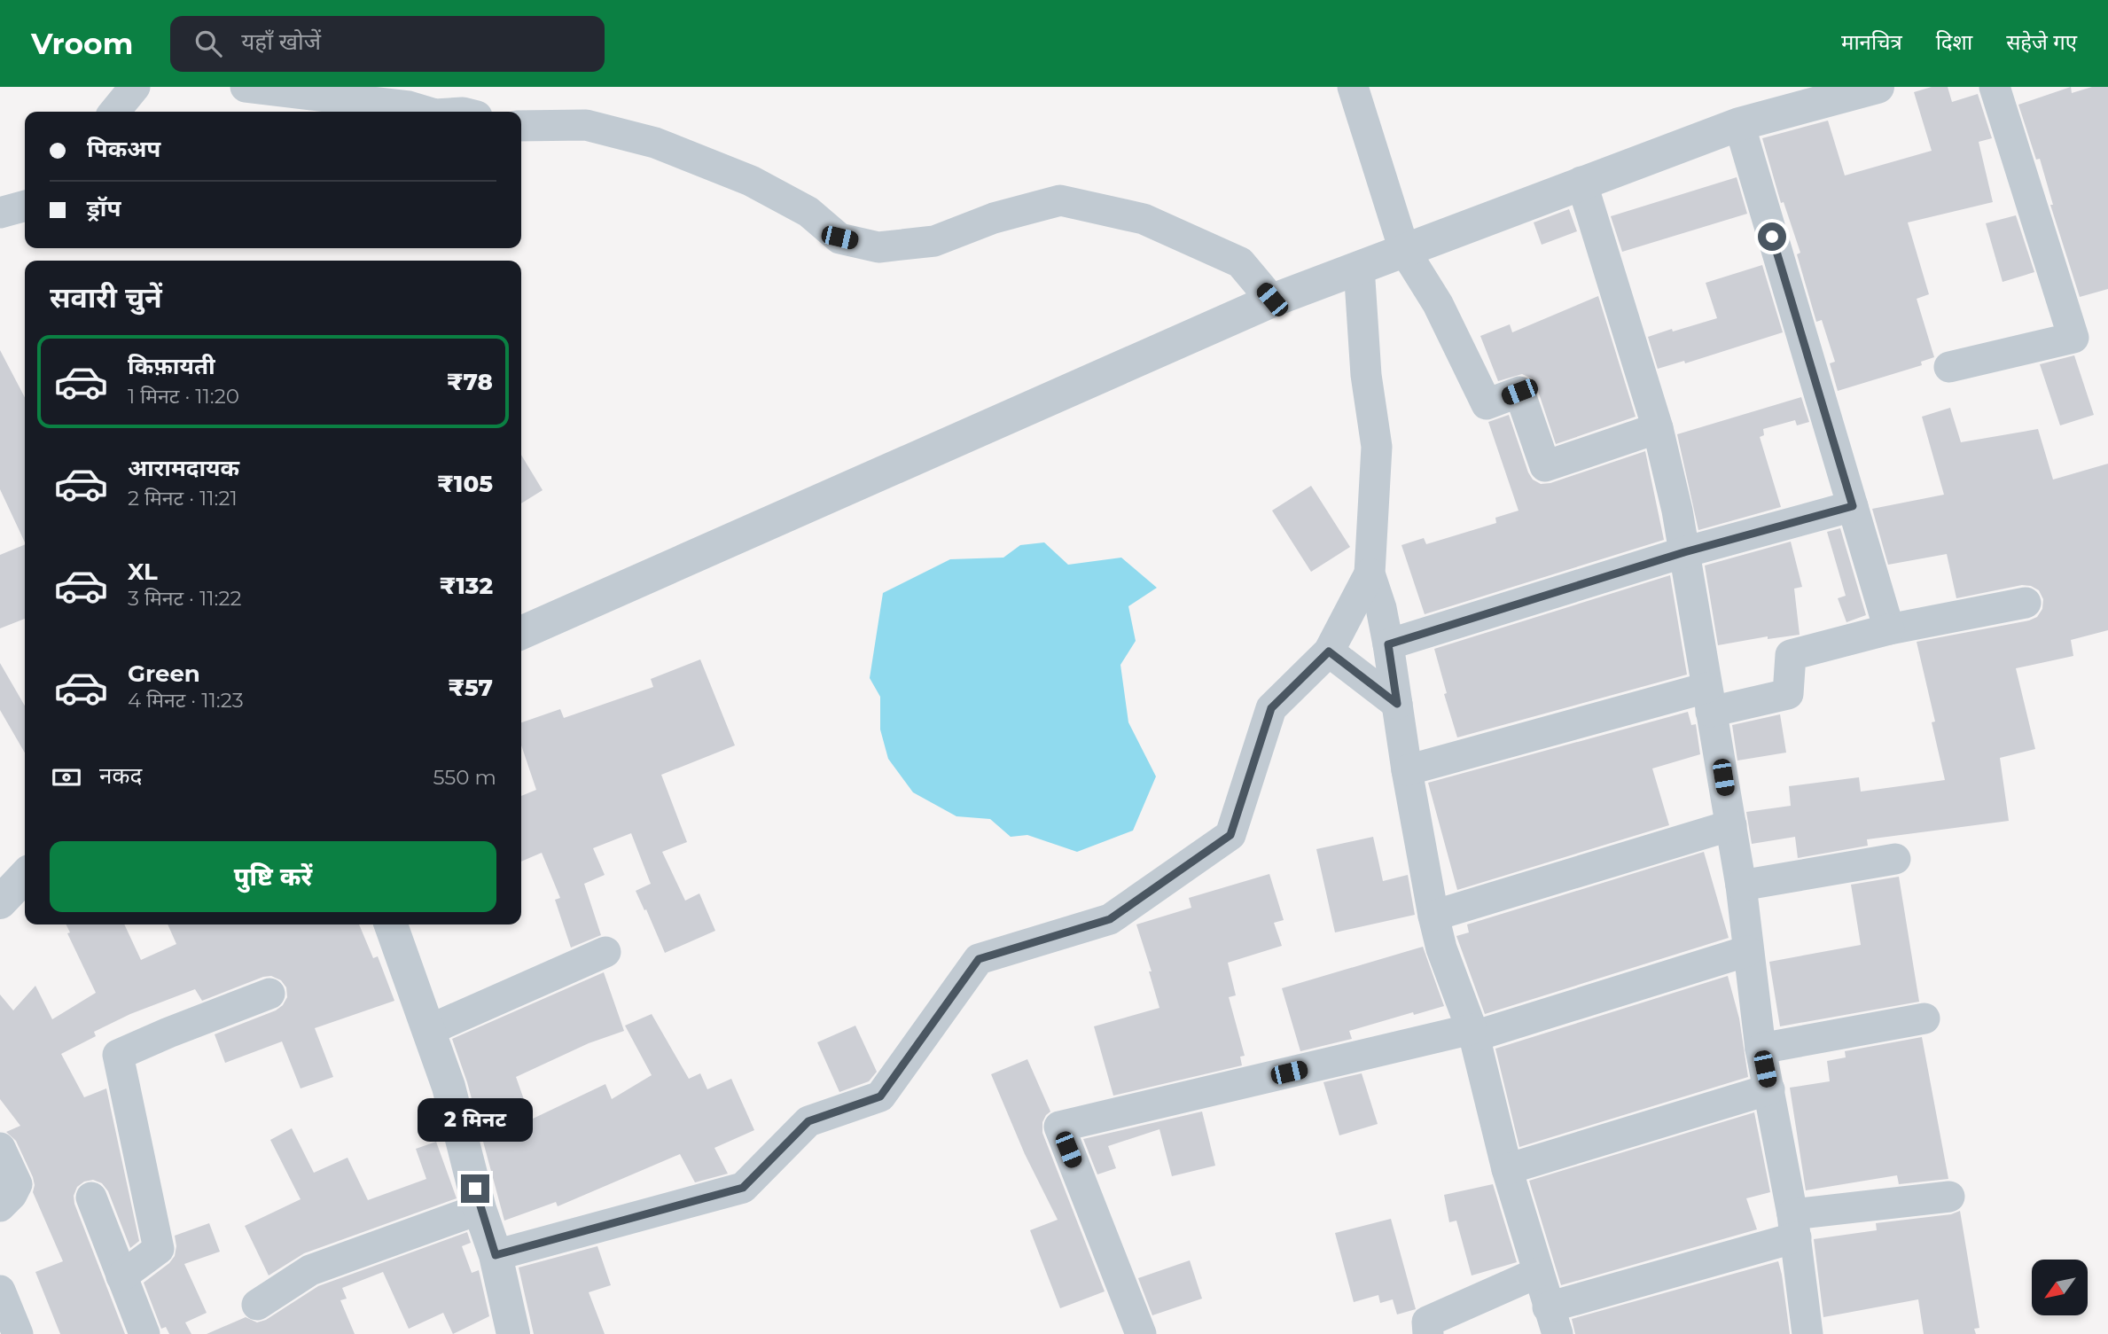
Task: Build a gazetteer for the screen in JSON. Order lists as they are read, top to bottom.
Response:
{
  "north": "bottom left",
  "page": {
    "header": "Vroom",
    "search": "यहाँ खोजें",
    "nav": ["मानचित्र", "दिशा", "सहेजे गए"],
    "banner": ["पिकअप", "ड्रॉप"],
    "heading": "सवारी चुनें",
    "list": [
      {
        "name": "किफ़ायती",
        "note": "1 मिनट · 11:20",
        "value": "₹78"
      },
      {
        "name": "आरामदायक",
        "note": "2 मिनट · 11:21",
        "value": "₹105"
      },
      {
        "name": "XL",
        "note": "3 मिनट · 11:22",
        "value": "₹132"
      },
      {
        "name": "Green",
        "note": "4 मिनट · 11:23",
        "value": "₹57"
      }
    ],
    "pay": ["नकद", "550 m"],
    "buttons": "पुष्टि करें",
    "bubble": "2 मिनट"
  }
}
